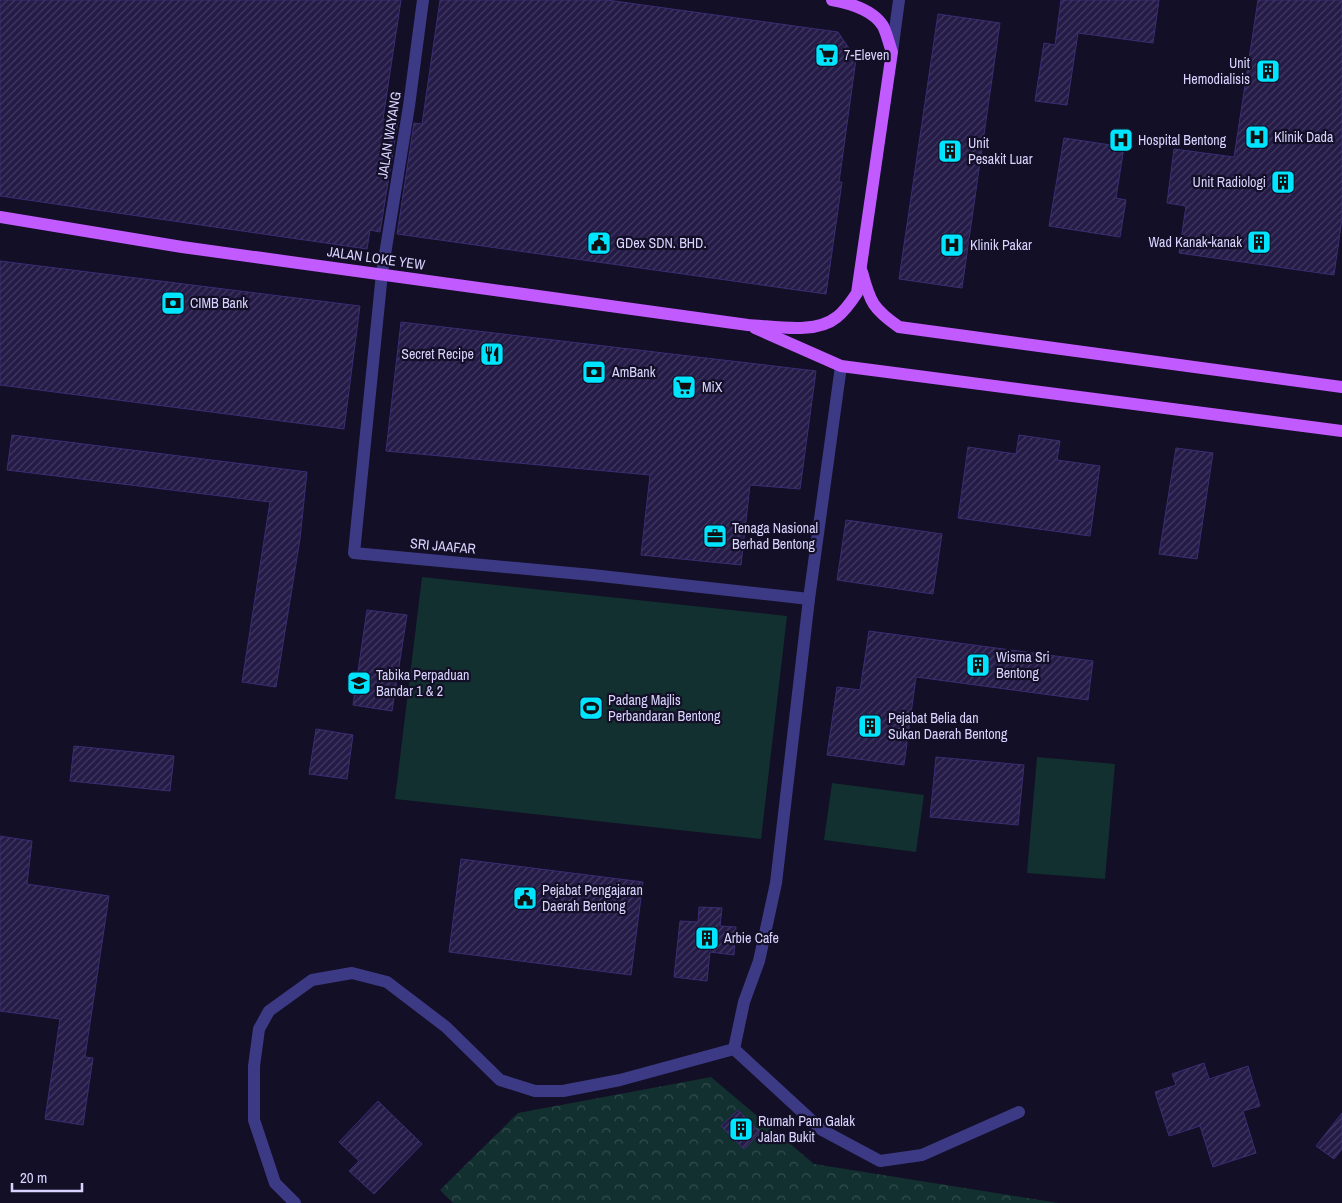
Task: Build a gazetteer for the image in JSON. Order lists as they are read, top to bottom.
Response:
{
  "streets": {
    "main road": ["JALAN LOKE YEW"],
    "street": ["JALAN WAYANG", "SRI JAAFAR"]
  },
  "crossings": [
    ["JALAN WAYANG", "JALAN LOKE YEW"],
    ["JALAN WAYANG", "SRI JAAFAR"],
    ["JALAN LOKE YEW", "SRI JAAFAR"]
  ],
  "places": {
    "supermarket": ["7-Eleven", "MiX"],
    "building": [
      "Unit Hemodialisis",
      "Unit Pesakit Luar",
      "Unit Radiologi",
      "Wad Kanak-kanak",
      "Wisma Sri Bentong",
      "Pejabat Belia dan Sukan Daerah Bentong",
      "Arbie Cafe",
      "Rumah Pam Galak Jalan Bukit"
    ],
    "hospital": ["Klinik Dada", "Hospital Bentong", "Klinik Pakar"],
    "public building": ["GDex SDN. BHD.", "Pejabat Pengajaran Daerah Bentong"],
    "bank": ["CIMB Bank", "AmBank"],
    "restaurant": ["Secret Recipe"],
    "office": ["Tenaga Nasional Berhad Bentong"],
    "school or university": ["Tabika Perpaduan Bandar 1 & 2"],
    "sports": ["Padang Majlis Perbandaran Bentong"]
  },
  "scale_bar": "20 m"
}
